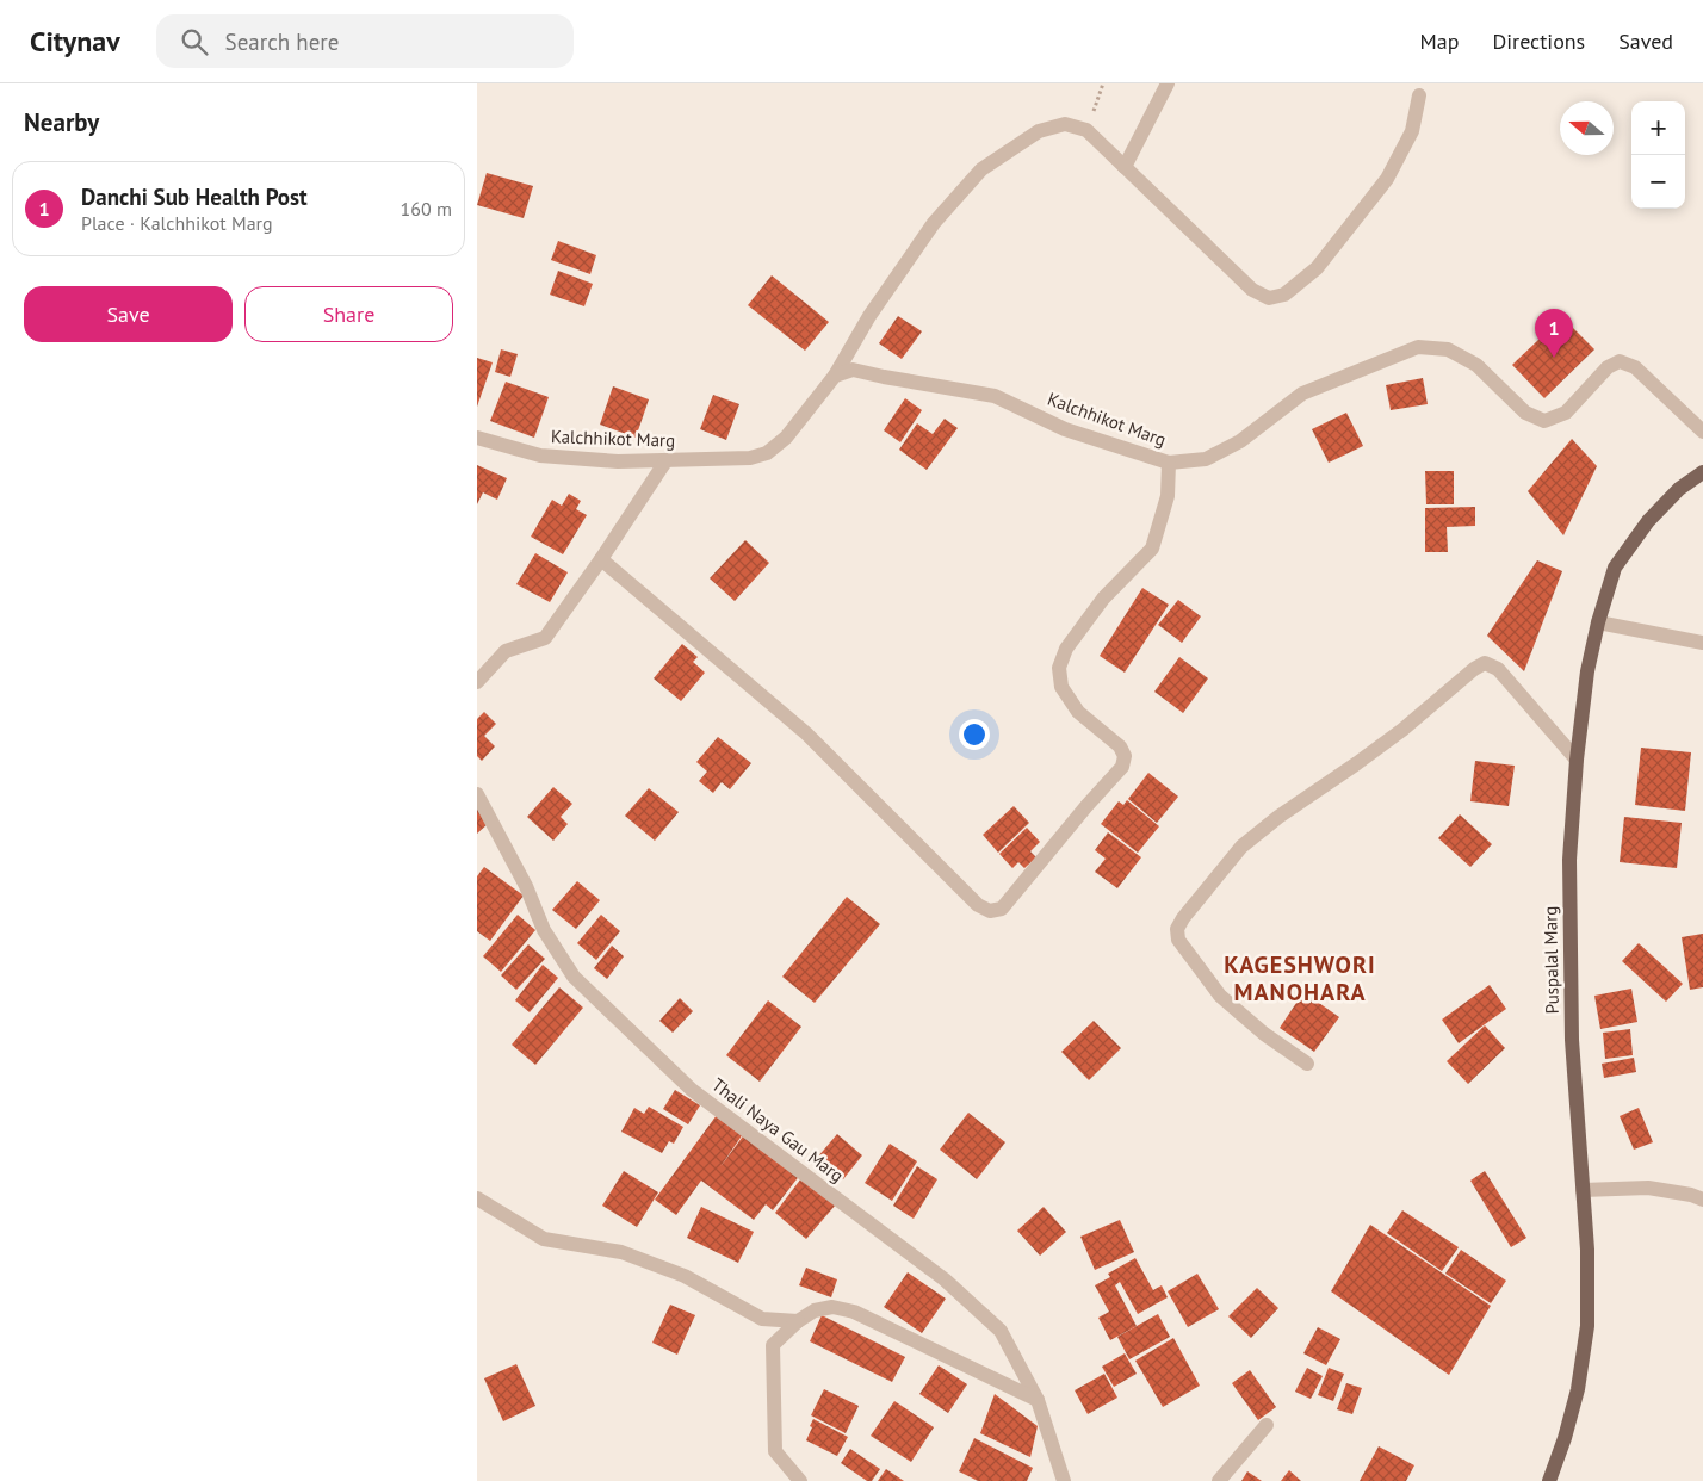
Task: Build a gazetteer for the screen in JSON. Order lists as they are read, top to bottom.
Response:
{
  "streets": {
    "main road": ["Puspalal Marg"],
    "street": ["Kalchhikot Marg", "Thali Naya Gau Marg"]
  },
  "districts": ["KAGESHWORI MANOHARA"],
  "north": "left",
  "page": {
    "header": "Citynav",
    "search": "Search here",
    "nav": ["Map", "Directions", "Saved"],
    "heading": "Nearby",
    "map_buttons": ["+", "−"],
    "list": [
      {
        "mark": "1",
        "name": "Danchi Sub Health Post",
        "note": "Place · Kalchhikot Marg",
        "value": "160 m"
      }
    ],
    "buttons": ["Save", "Share"],
    "pins": "1"
  }
}
